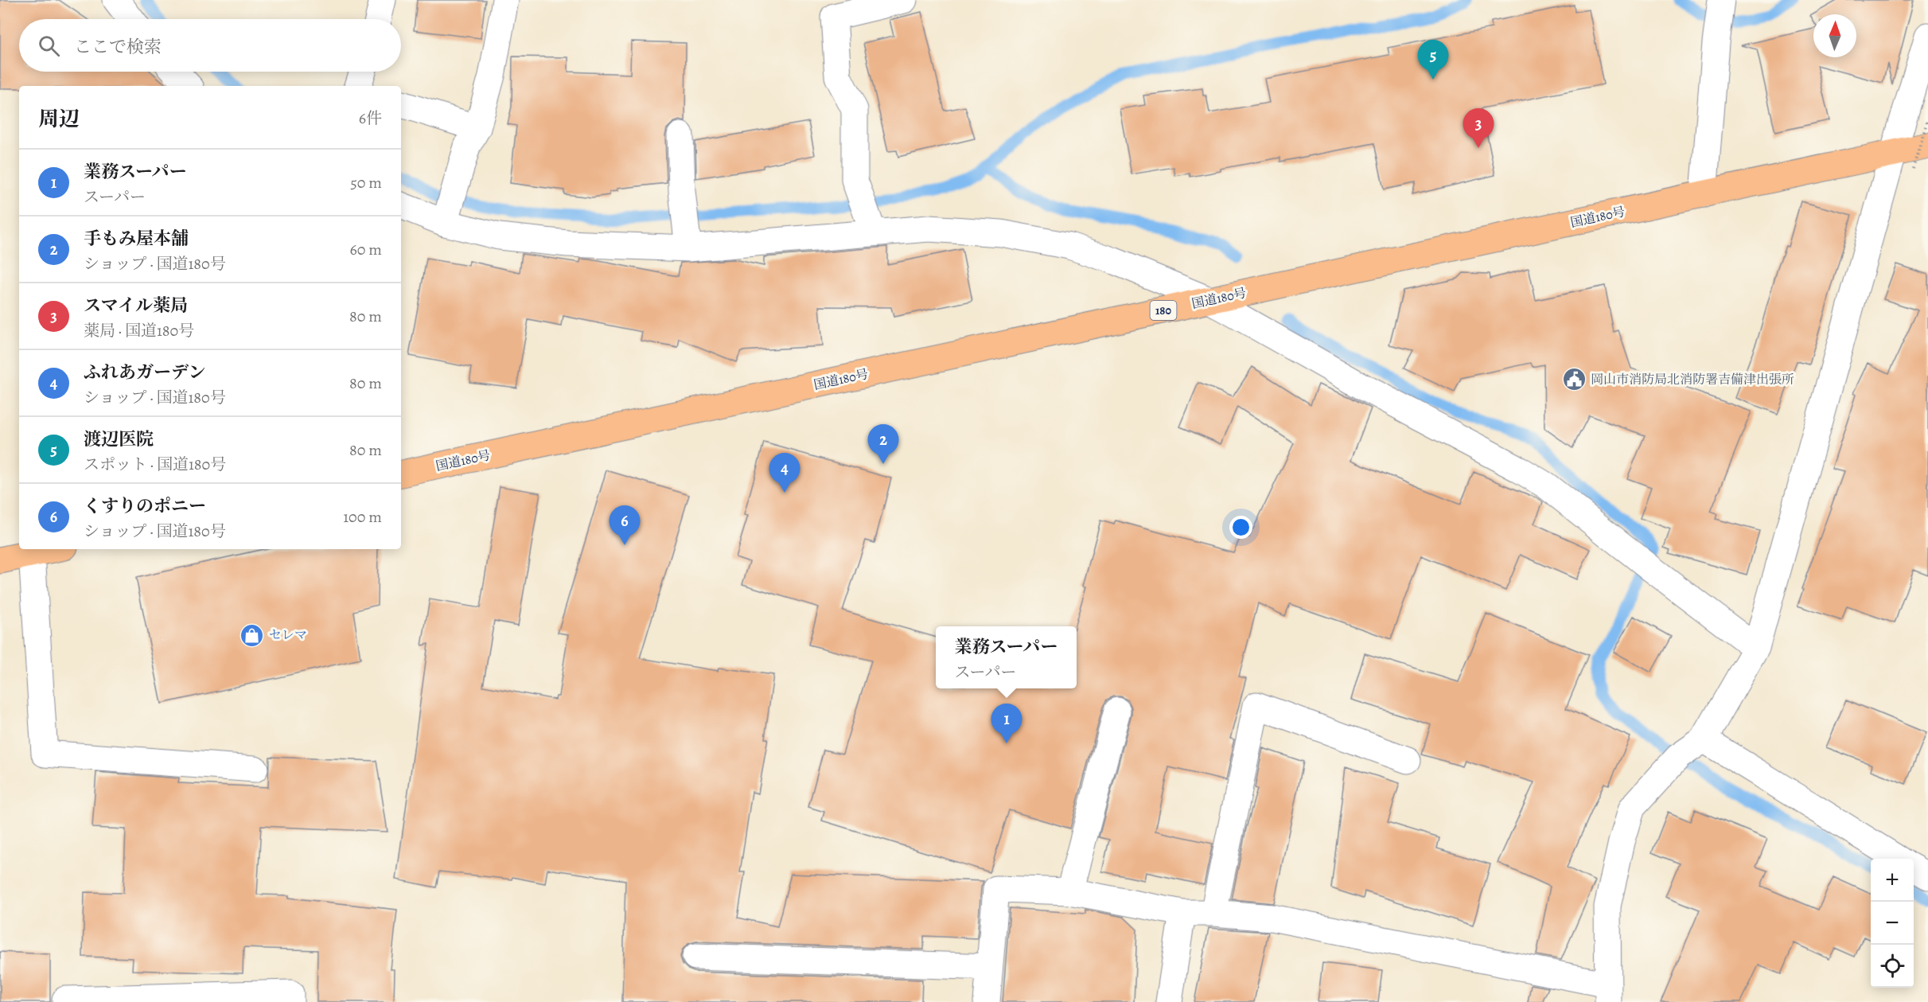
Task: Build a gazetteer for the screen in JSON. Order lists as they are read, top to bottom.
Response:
{
  "streets": {
    "highway": ["国道180号", "180"]
  },
  "places": {
    "public building": ["岡山市消防局北消防署吉備津出張所"],
    "shop": ["セレマ"]
  },
  "north": "top",
  "page": {
    "search": "ここで検索",
    "pins": [
      "5",
      "3",
      "2",
      "4",
      "6",
      "1"
    ],
    "heading": ["周辺", "6件"],
    "list": [
      {
        "mark": "1",
        "name": "業務スーパー",
        "note": "スーパー",
        "value": "50 m"
      },
      {
        "mark": "2",
        "name": "手もみ屋本舗",
        "note": "ショップ · 国道180号",
        "value": "60 m"
      },
      {
        "mark": "3",
        "name": "スマイル薬局",
        "note": "薬局 · 国道180号",
        "value": "80 m"
      },
      {
        "mark": "4",
        "name": "ふれあガーデン",
        "note": "ショップ · 国道180号",
        "value": "80 m"
      },
      {
        "mark": "5",
        "name": "渡辺医院",
        "note": "スポット · 国道180号",
        "value": "80 m"
      },
      {
        "mark": "6",
        "name": "くすりのポニー",
        "note": "ショップ · 国道180号",
        "value": "100 m"
      }
    ],
    "popup": ["業務スーパー", "スーパー"],
    "map_buttons": ["+", "−"]
  }
}
